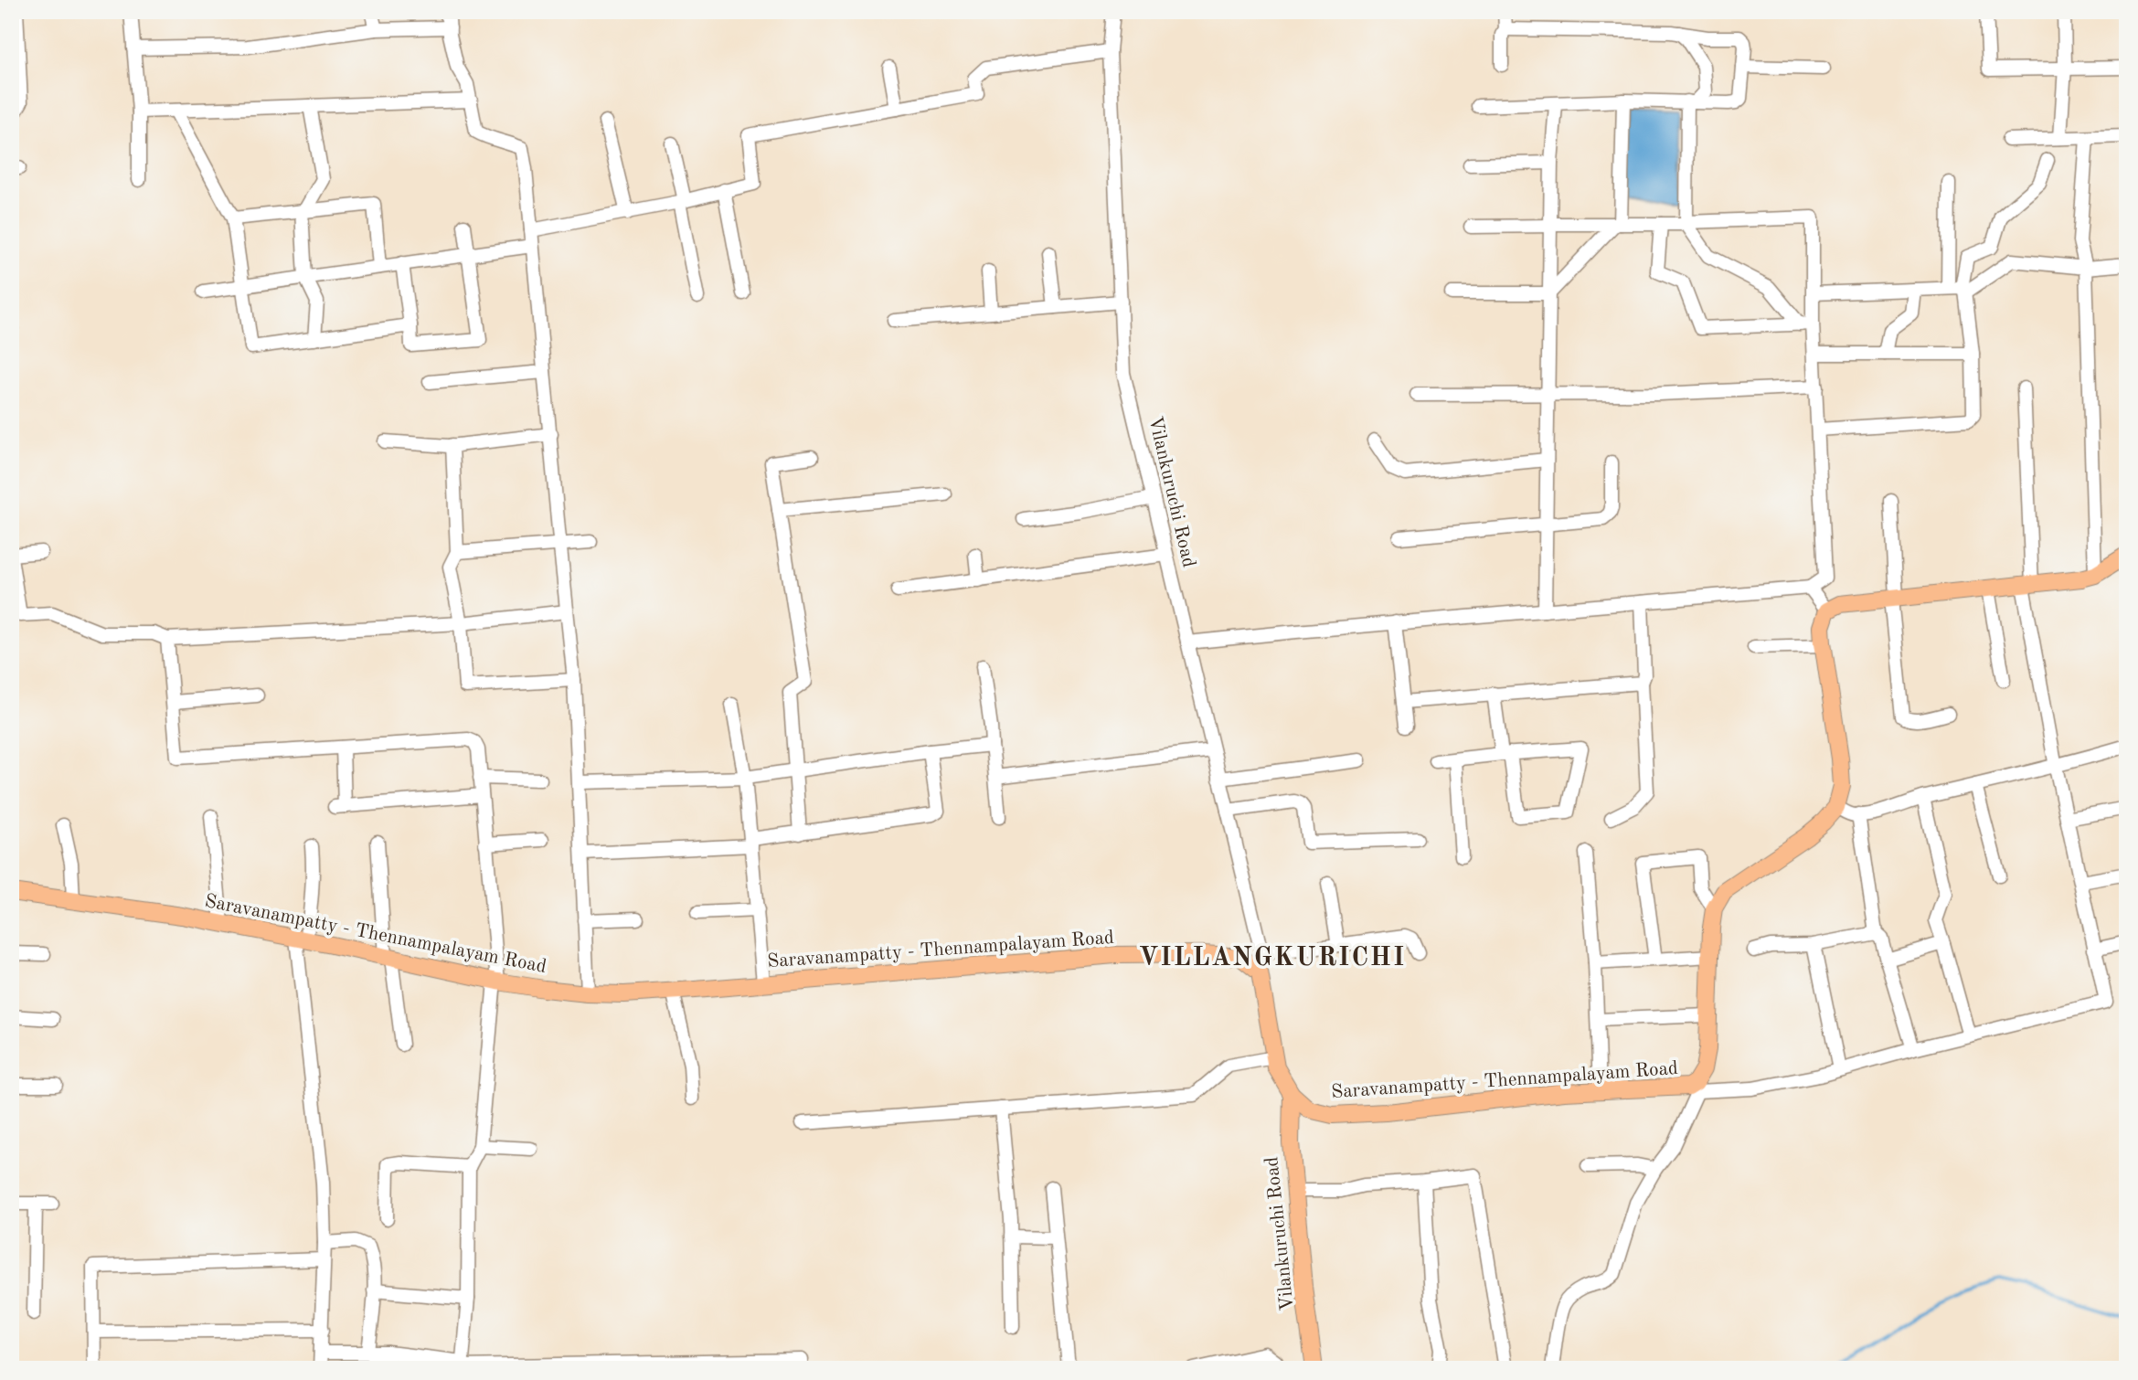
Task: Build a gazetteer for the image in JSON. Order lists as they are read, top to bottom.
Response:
{
  "streets": {
    "main road": ["Vilankuruchi Road", "Saravanampatty - Thennampalayam Road"]
  },
  "crossings": [
    ["Vilankuruchi Road", "Saravanampatty - Thennampalayam Road"]
  ],
  "districts": ["VILLANGKURICHI"]
}
